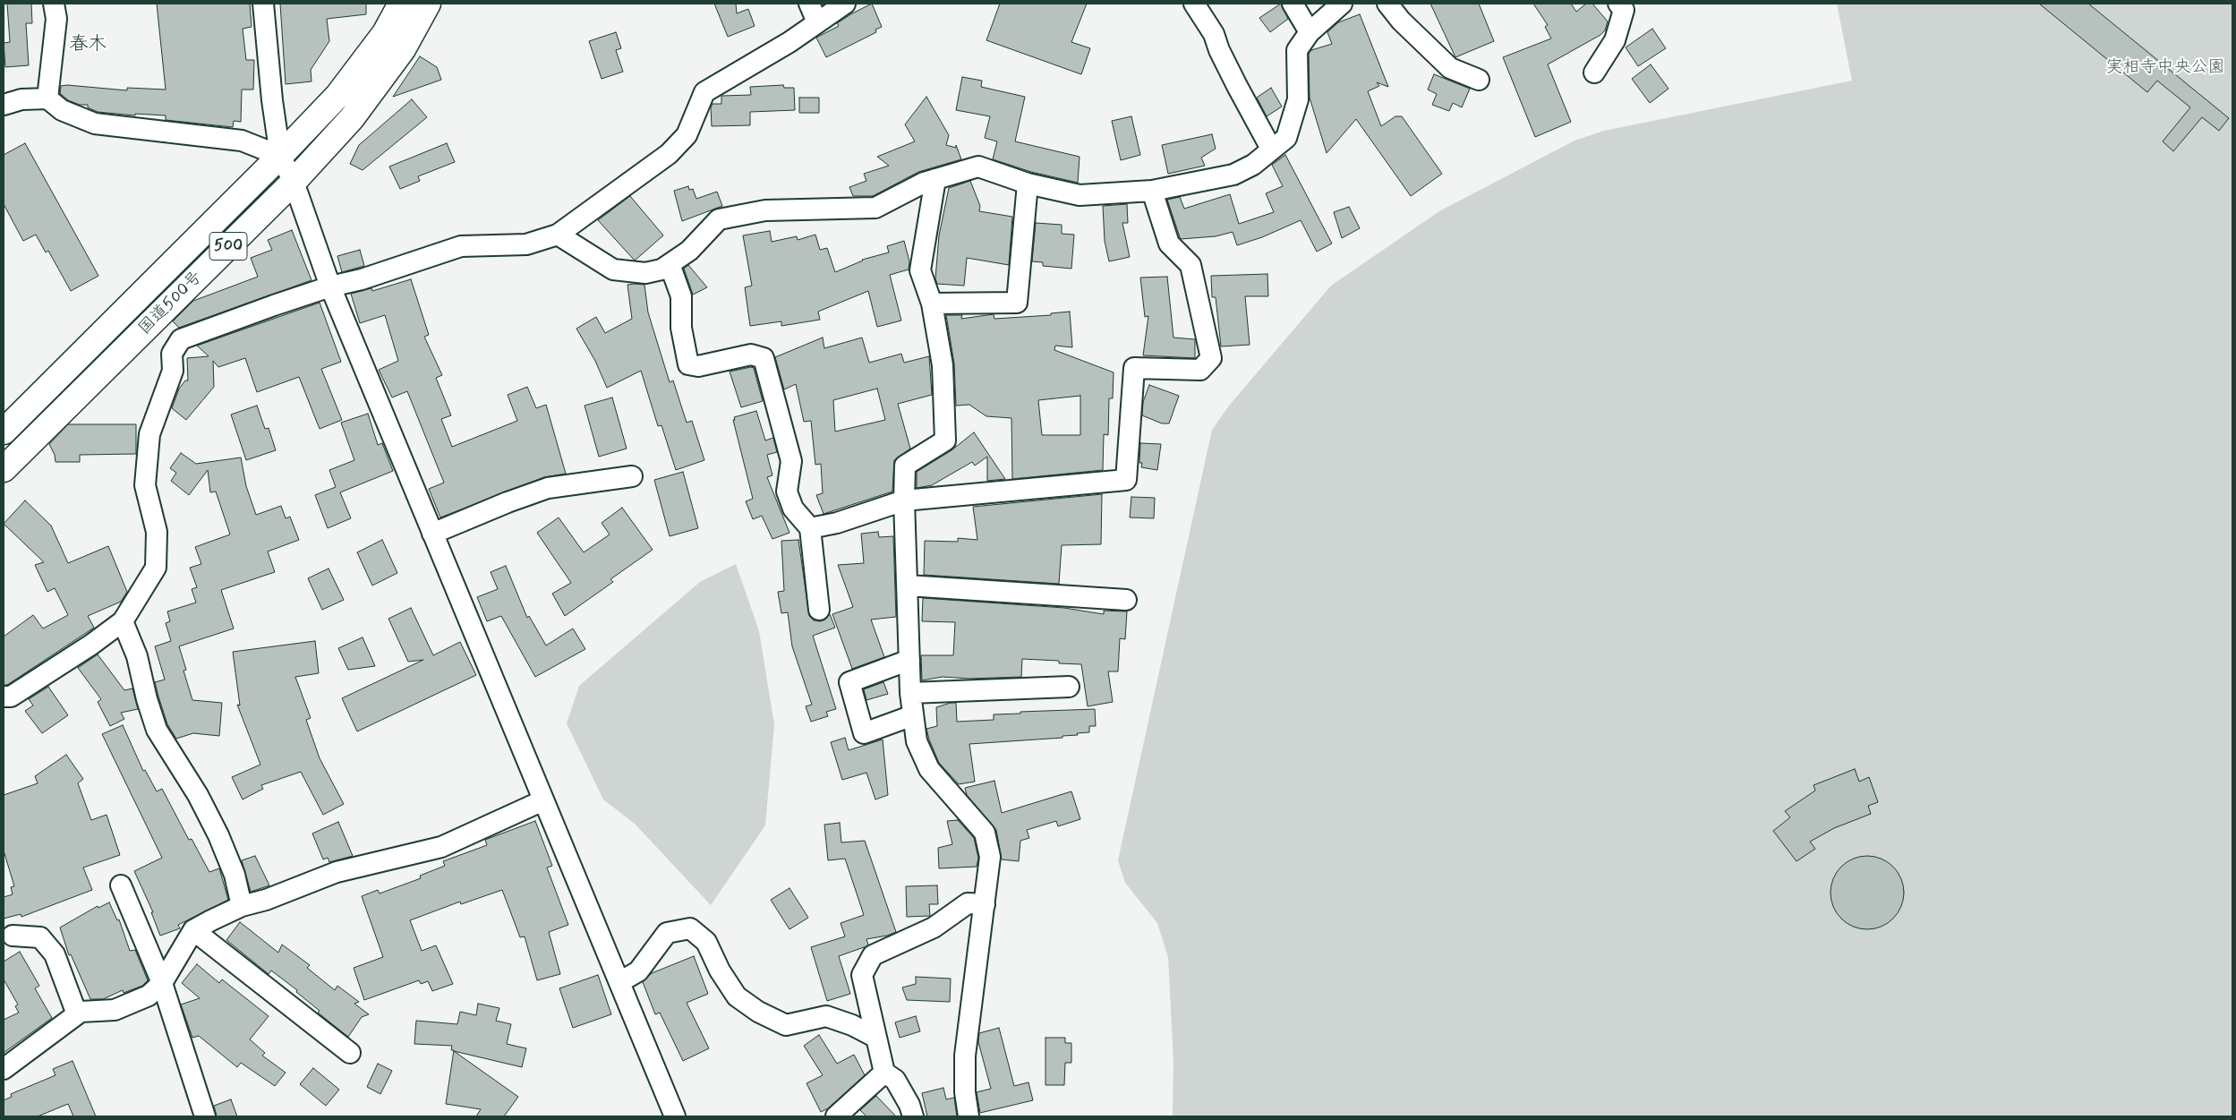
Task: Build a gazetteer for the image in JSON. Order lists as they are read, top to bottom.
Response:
{
  "streets": {
    "highway": ["500", "国道500号"]
  },
  "districts": ["春木"],
  "parks": ["実相寺中央公園"]
}
